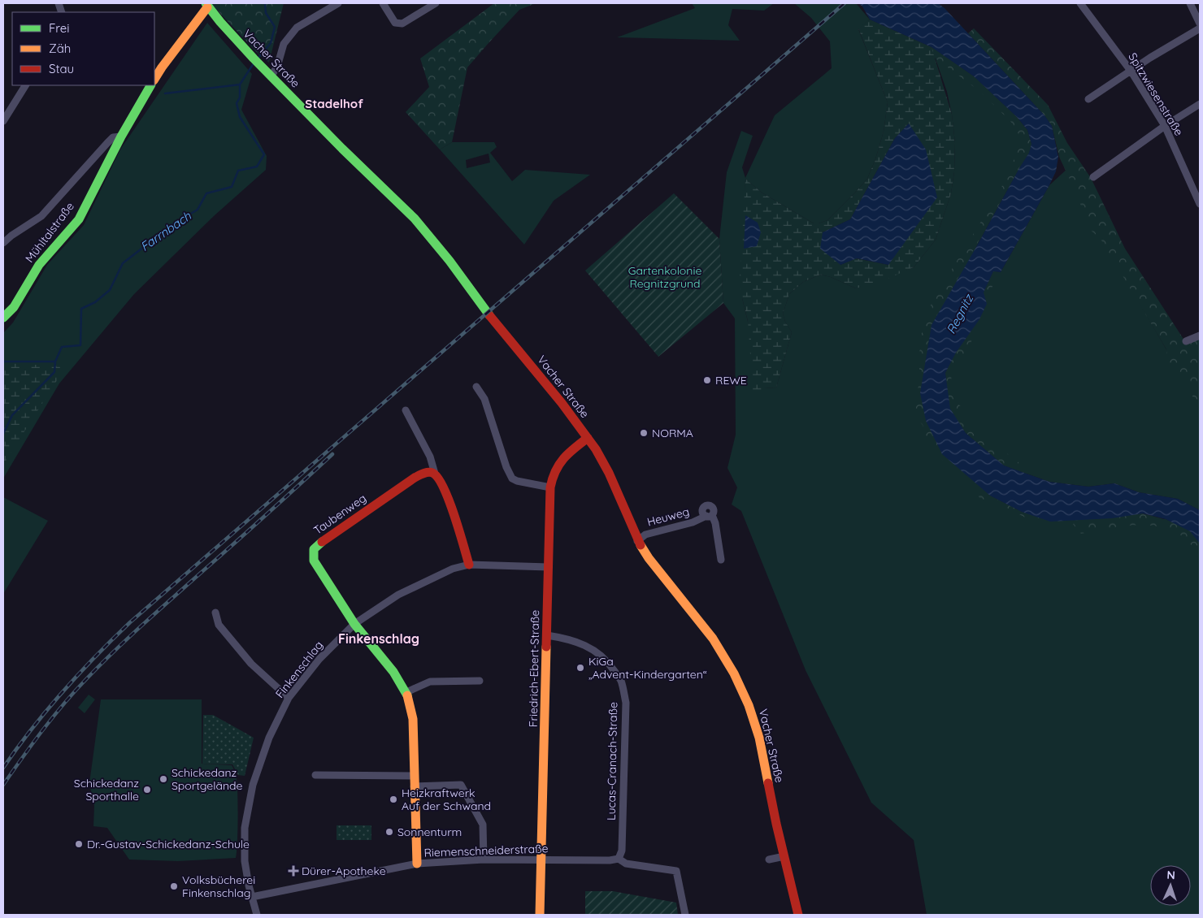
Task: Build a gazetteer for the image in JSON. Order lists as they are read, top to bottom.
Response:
{
  "streets": {
    "street": [
      "Vacher Straße",
      "Spitzwiesenstraße",
      "Mühltalstraße",
      "Taubenweg",
      "Heuweg",
      "Friedrich-Ebert-Straße",
      "Finkenschlag",
      "Lucas-Cranach-Straße",
      "Riemenschneiderstraße"
    ]
  },
  "crossings": [
    ["Vacher Straße", "Heuweg"],
    ["Vacher Straße", "Friedrich-Ebert-Straße"],
    ["Taubenweg", "Finkenschlag"],
    ["Friedrich-Ebert-Straße", "Finkenschlag"],
    ["Friedrich-Ebert-Straße", "Lucas-Cranach-Straße"],
    ["Friedrich-Ebert-Straße", "Riemenschneiderstraße"],
    ["Finkenschlag", "Riemenschneiderstraße"],
    ["Lucas-Cranach-Straße", "Riemenschneiderstraße"]
  ],
  "districts": ["Stadelhof", "Finkenschlag"],
  "water": ["Farrnbach", "Regnitz"],
  "parks": ["Gartenkolonie Regnitzgrund"],
  "places": {
    "other": [
      "REWE",
      "NORMA",
      "KiGa „Advent-Kindergarten“",
      "Schickedanz Sportgelände",
      "Schickedanz Sporthalle",
      "Heizkraftwerk Auf der Schwand",
      "Sonnenturm",
      "Dr.-Gustav-Schickedanz-Schule",
      "Volksbücherei Finkenschlag"
    ],
    "health": ["Dürer-Apotheke"]
  },
  "legend": ["Frei", "Zäh", "Stau"],
  "north": "top"
}
